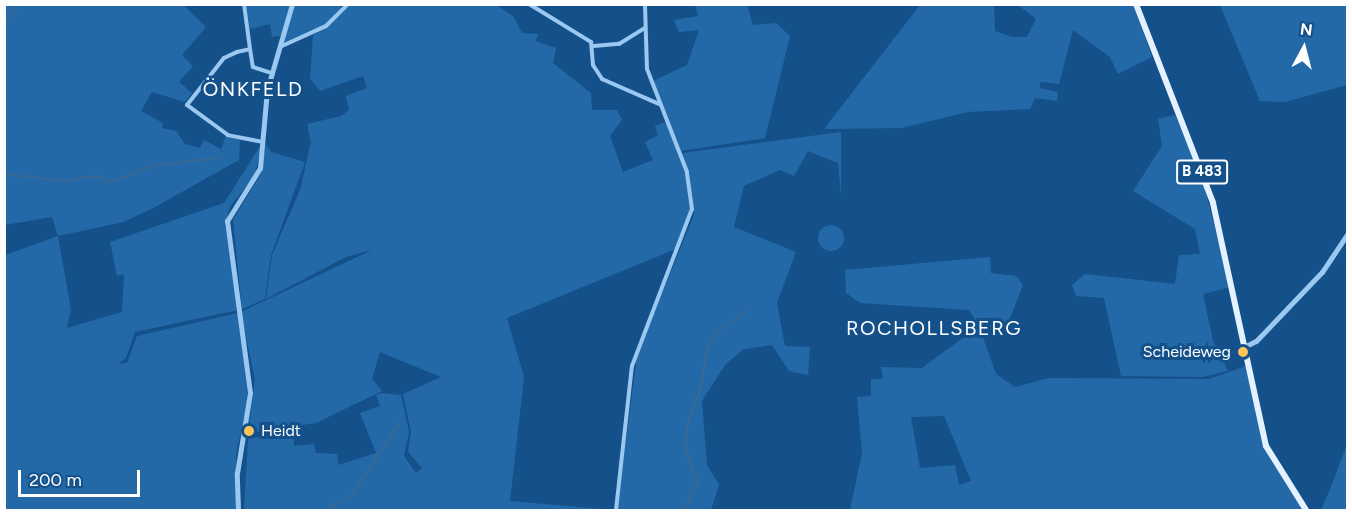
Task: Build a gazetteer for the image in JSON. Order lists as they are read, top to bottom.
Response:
{
  "streets": {
    "main road": ["B 483"]
  },
  "districts": ["ÖNKFELD", "ROCHOLLSBERG"],
  "places": ["Scheideweg", "Heidt"],
  "scale_bar": "200 m",
  "north": "top"
}
